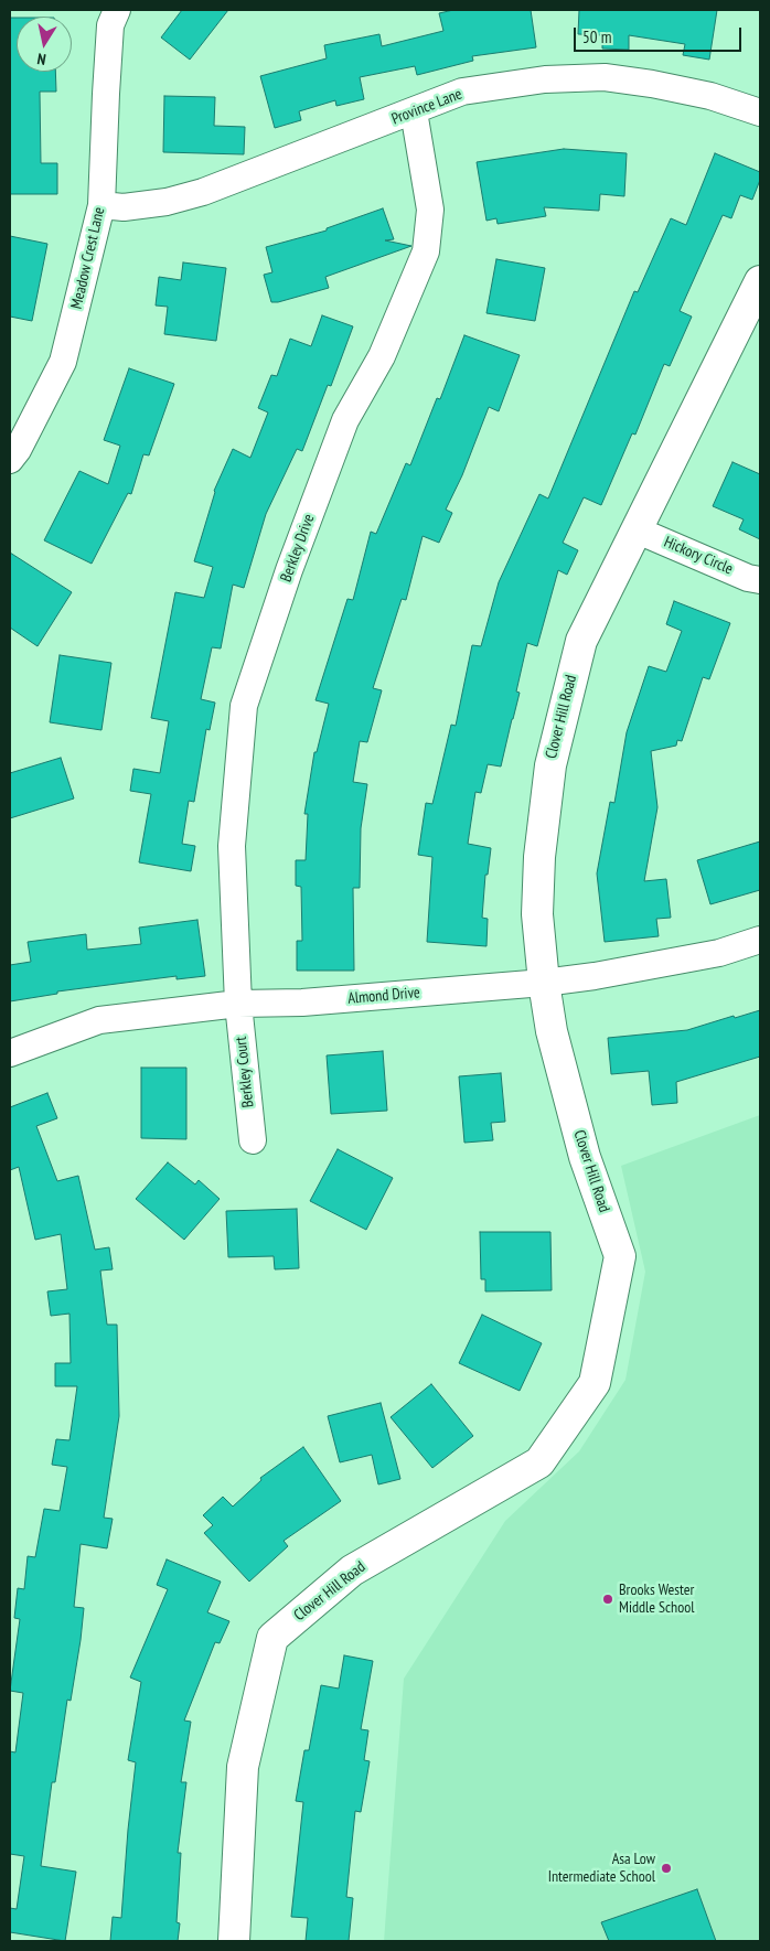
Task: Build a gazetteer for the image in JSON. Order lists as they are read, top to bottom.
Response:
{
  "streets": {
    "street": [
      "Province Lane",
      "Meadow Crest Lane",
      "Berkley Drive",
      "Hickory Circle",
      "Clover Hill Road",
      "Almond Drive",
      "Berkley Court"
    ]
  },
  "crossings": [
    ["Province Lane", "Meadow Crest Lane"],
    ["Province Lane", "Berkley Drive"],
    ["Berkley Drive", "Almond Drive"],
    ["Berkley Drive", "Berkley Court"],
    ["Hickory Circle", "Clover Hill Road"],
    ["Clover Hill Road", "Almond Drive"],
    ["Almond Drive", "Berkley Court"]
  ],
  "places": ["Brooks Wester Middle School", "Asa Low Intermediate School"],
  "scale_bar": "50 m",
  "north": "bottom"
}
